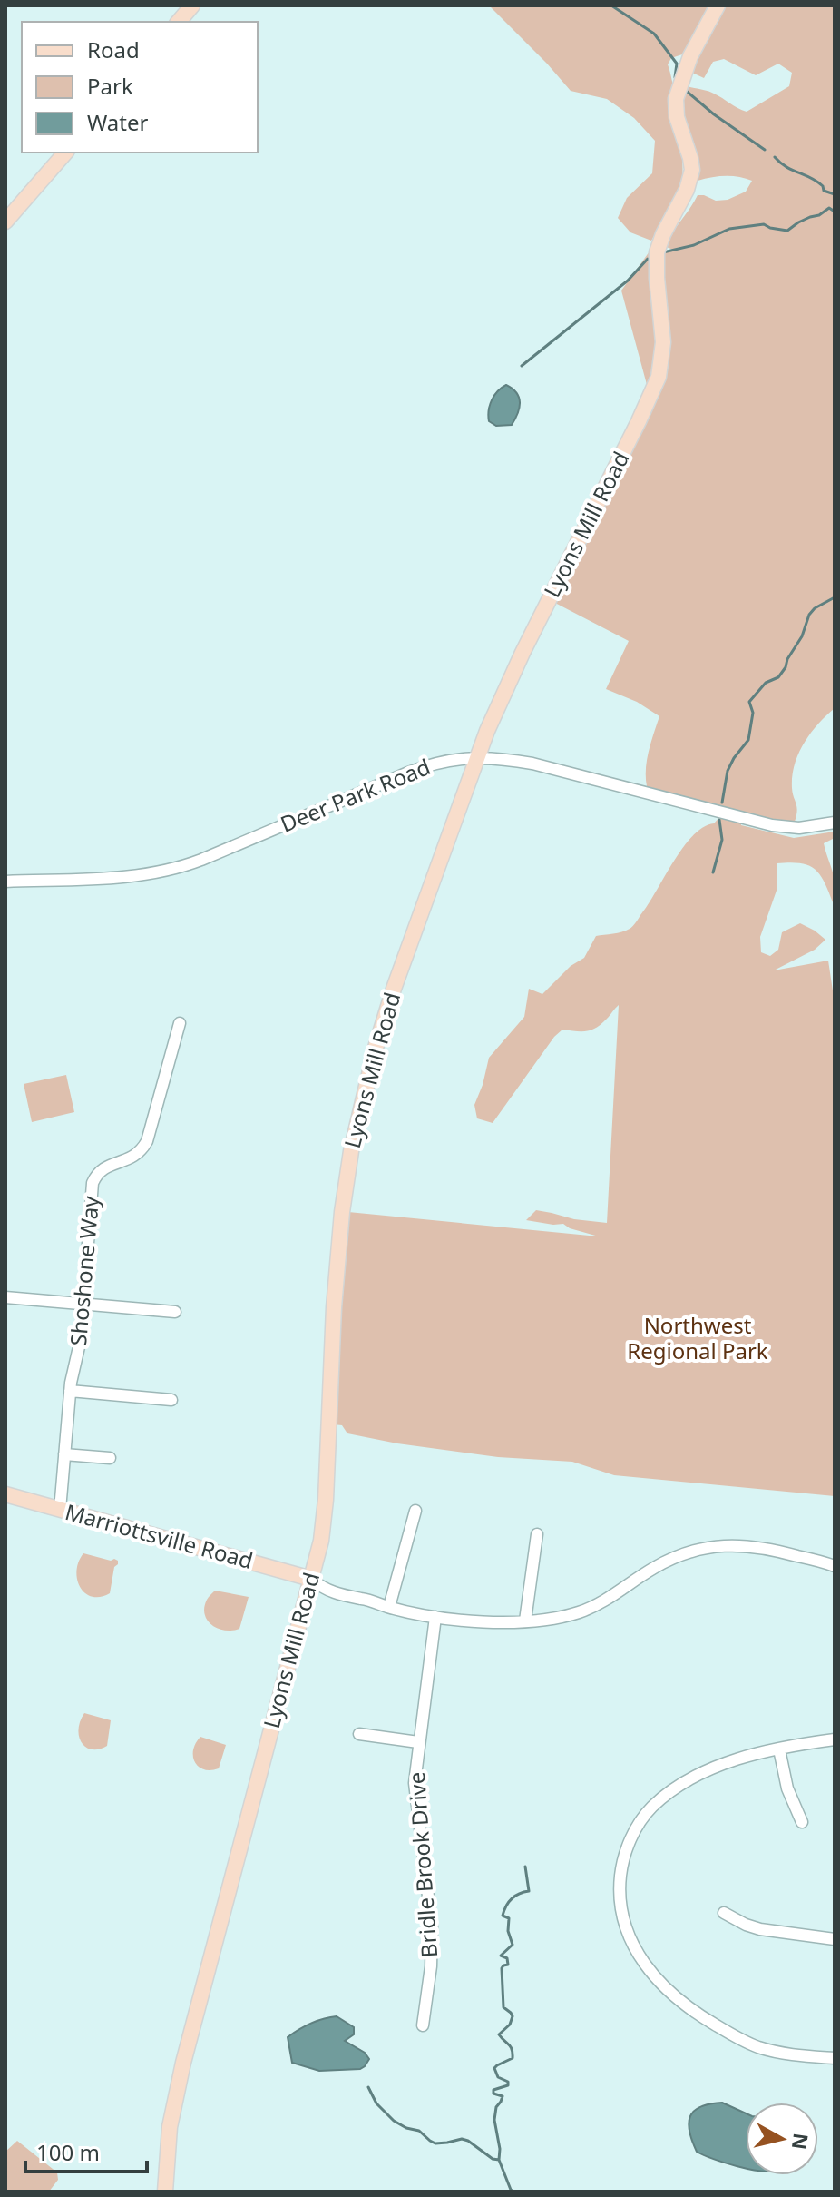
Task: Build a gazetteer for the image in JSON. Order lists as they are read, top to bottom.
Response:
{
  "streets": {
    "main road": ["Lyons Mill Road", "Marriottsville Road"],
    "street": ["Deer Park Road", "Shoshone Way", "Bridle Brook Drive"]
  },
  "crossings": [
    ["Lyons Mill Road", "Deer Park Road"],
    ["Lyons Mill Road", "Marriottsville Road"],
    ["Shoshone Way", "Marriottsville Road"],
    ["Marriottsville Road", "Bridle Brook Drive"]
  ],
  "parks": ["Northwest Regional Park"],
  "legend": ["Road", "Park", "Water"],
  "scale_bar": "100 m",
  "north": "right"
}
